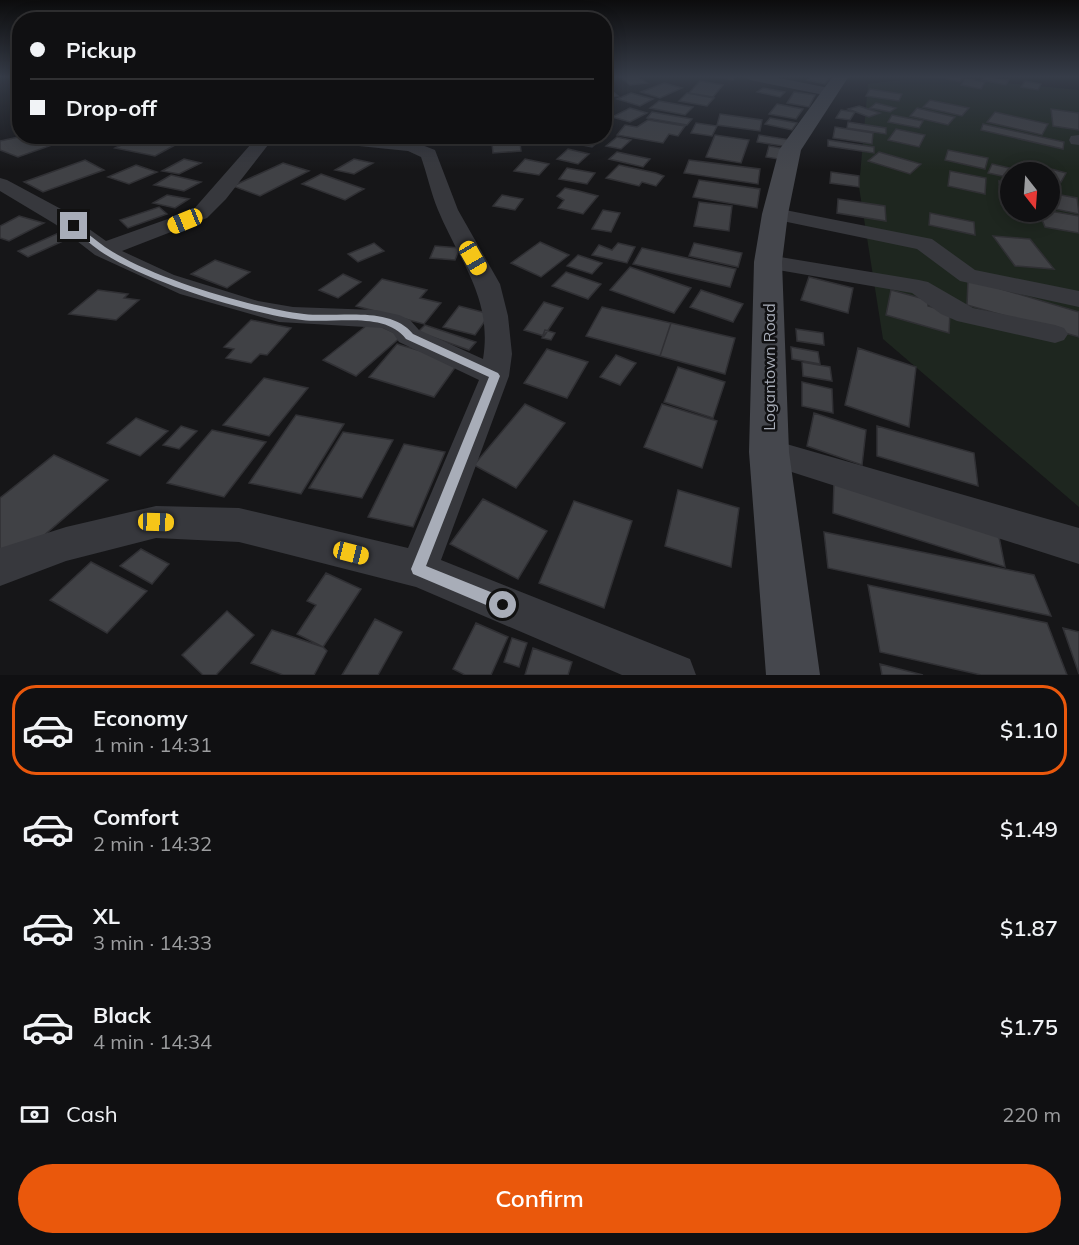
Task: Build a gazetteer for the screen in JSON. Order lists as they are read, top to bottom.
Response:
{
  "streets": {
    "street": ["Logantown Road"]
  },
  "north": "bottom",
  "page": {
    "banner": ["Pickup", "Drop-off"],
    "list": [
      {
        "name": "Economy",
        "note": "1 min · 14:31",
        "value": "$1.10"
      },
      {
        "name": "Comfort",
        "note": "2 min · 14:32",
        "value": "$1.49"
      },
      {
        "name": "XL",
        "note": "3 min · 14:33",
        "value": "$1.87"
      },
      {
        "name": "Black",
        "note": "4 min · 14:34",
        "value": "$1.75"
      }
    ],
    "pay": ["Cash", "220 m"],
    "buttons": "Confirm"
  }
}
